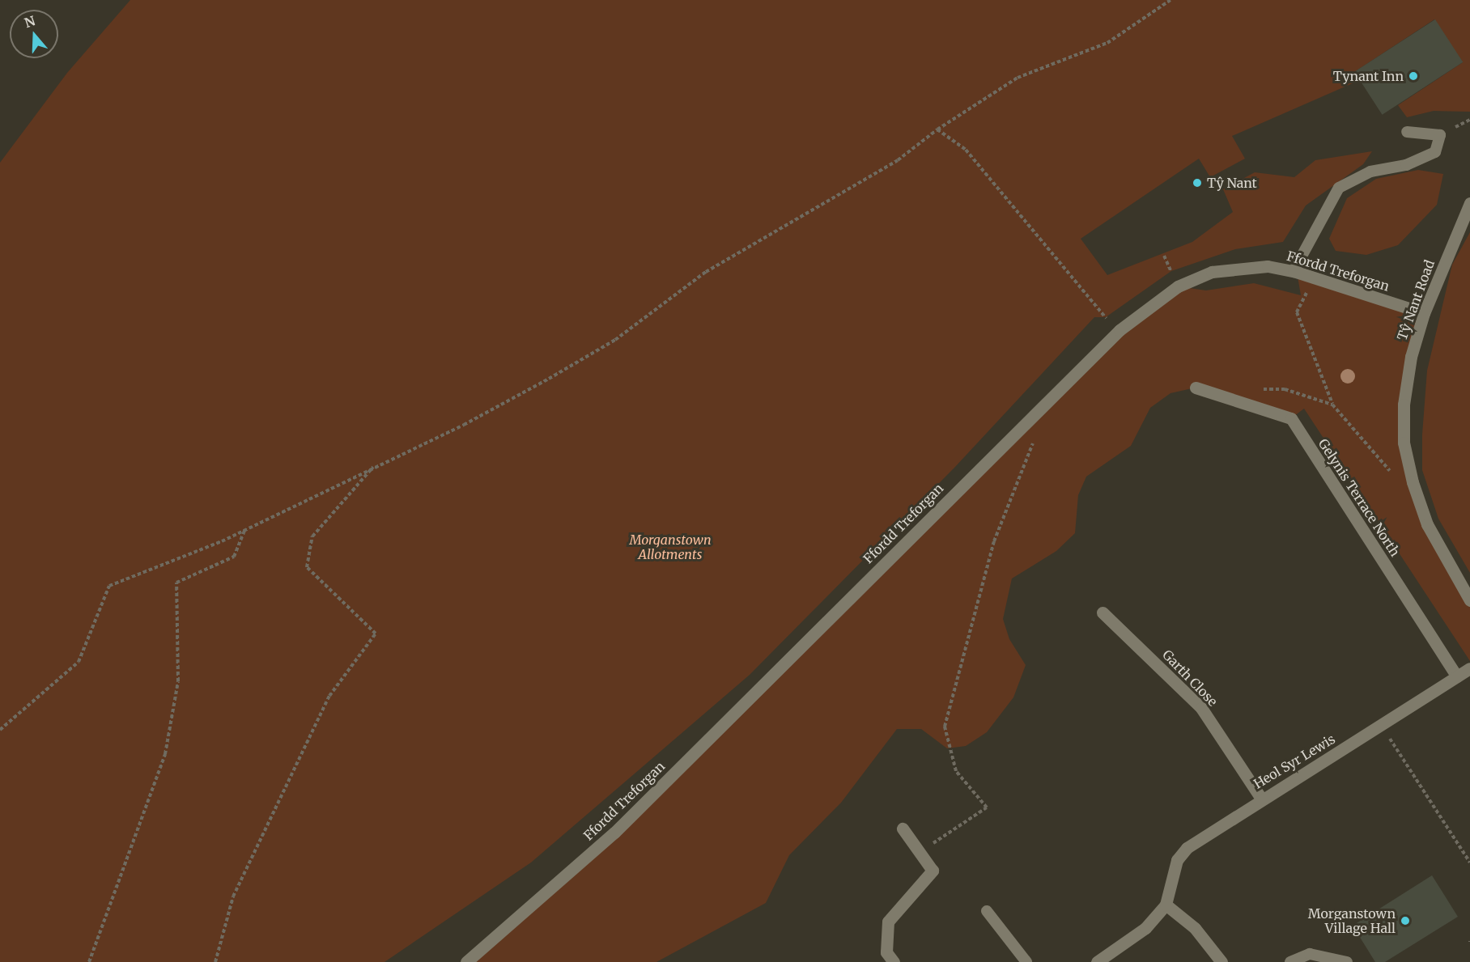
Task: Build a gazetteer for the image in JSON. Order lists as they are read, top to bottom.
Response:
{
  "streets": {
    "street": [
      "Ffordd Treforgan",
      "Tŷ Nant Road",
      "Gelynis Terrace North",
      "Garth Close",
      "Heol Syr Lewis"
    ]
  },
  "crossings": [
    ["Ffordd Treforgan", "Tŷ Nant Road"],
    ["Gelynis Terrace North", "Heol Syr Lewis"],
    ["Garth Close", "Heol Syr Lewis"]
  ],
  "parks": ["Morganstown Allotments"],
  "places": ["Tynant Inn", "Tŷ Nant", "Morganstown Village Hall"],
  "north": "top"
}
